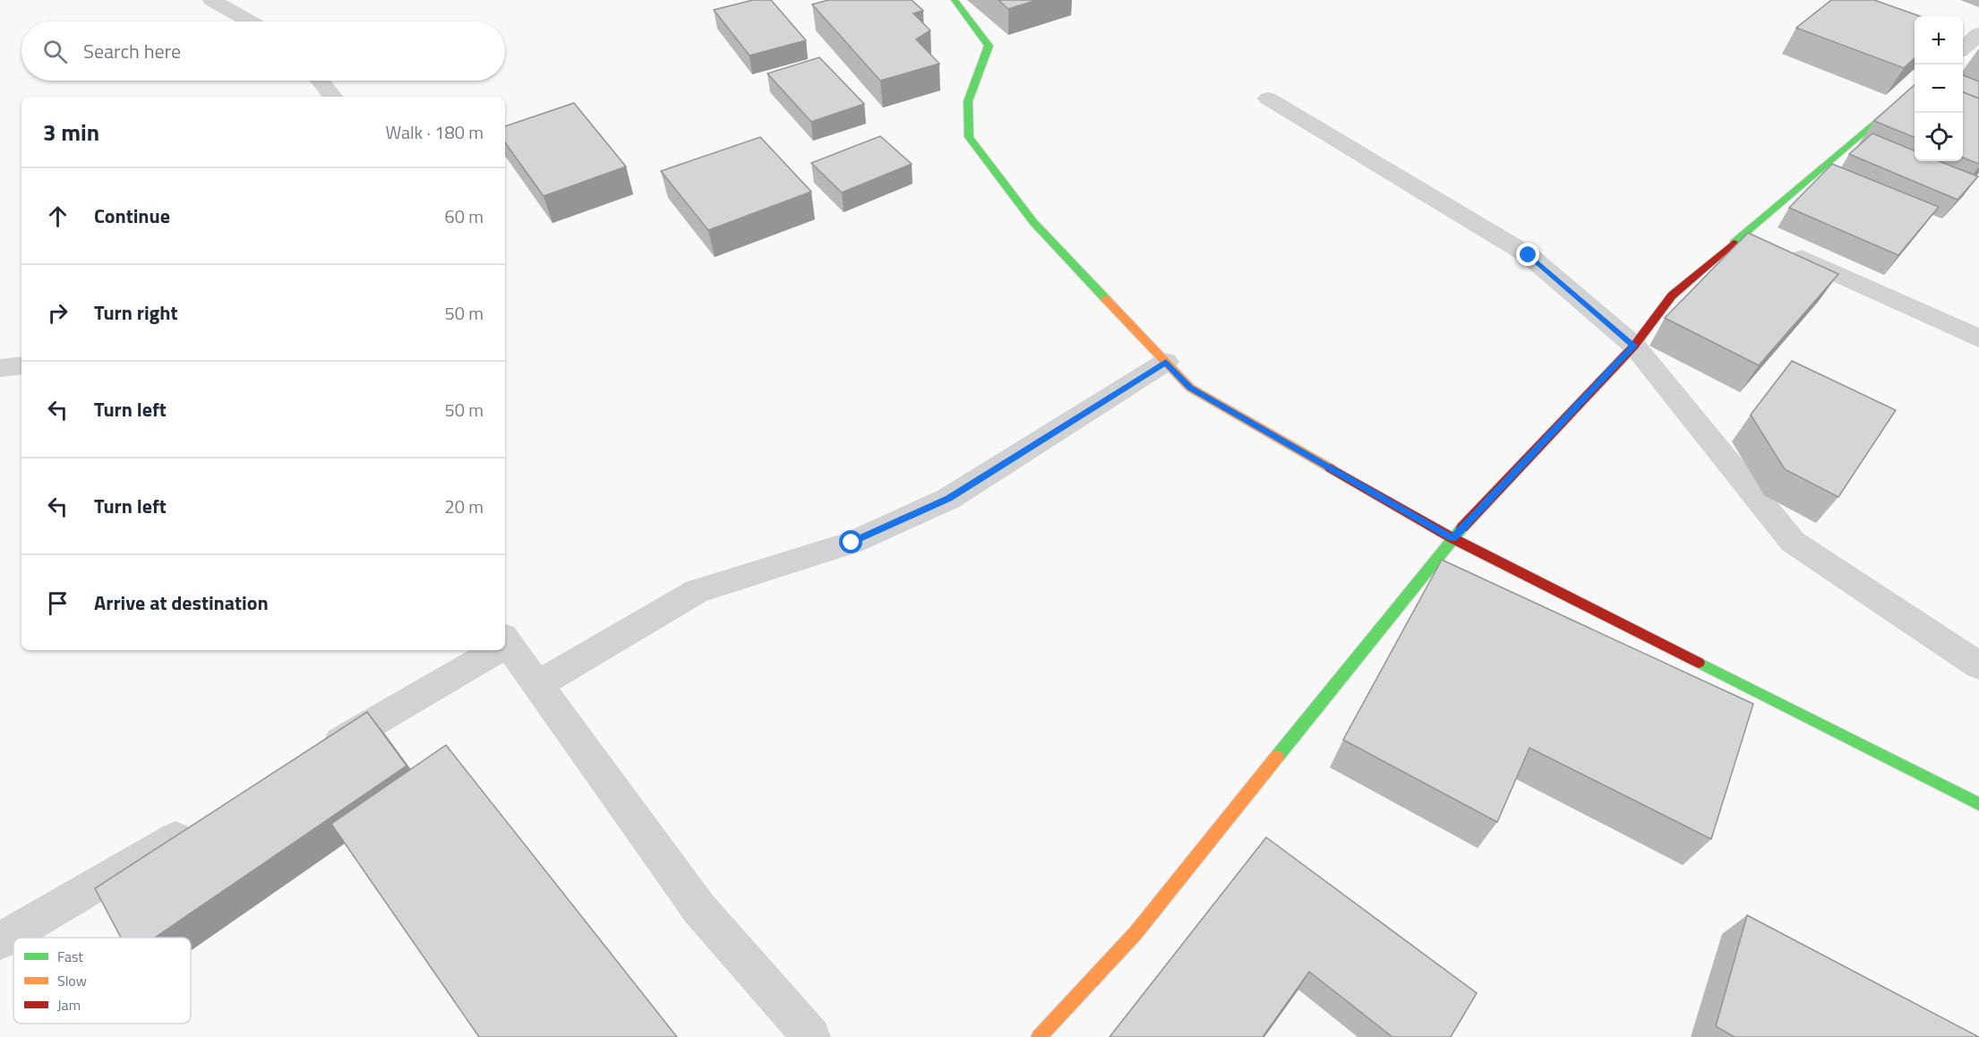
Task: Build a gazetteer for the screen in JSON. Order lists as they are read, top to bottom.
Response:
{
  "legend": ["Fast", "Slow", "Jam"],
  "page": {
    "map_buttons": ["+", "−"],
    "search": "Search here",
    "heading": ["3 min", "Walk · 180 m"],
    "list": [
      ["Continue", "60 m"],
      ["Turn right", "50 m"],
      ["Turn left", "50 m"],
      ["Turn left", "20 m"],
      "Arrive at destination"
    ]
  }
}
